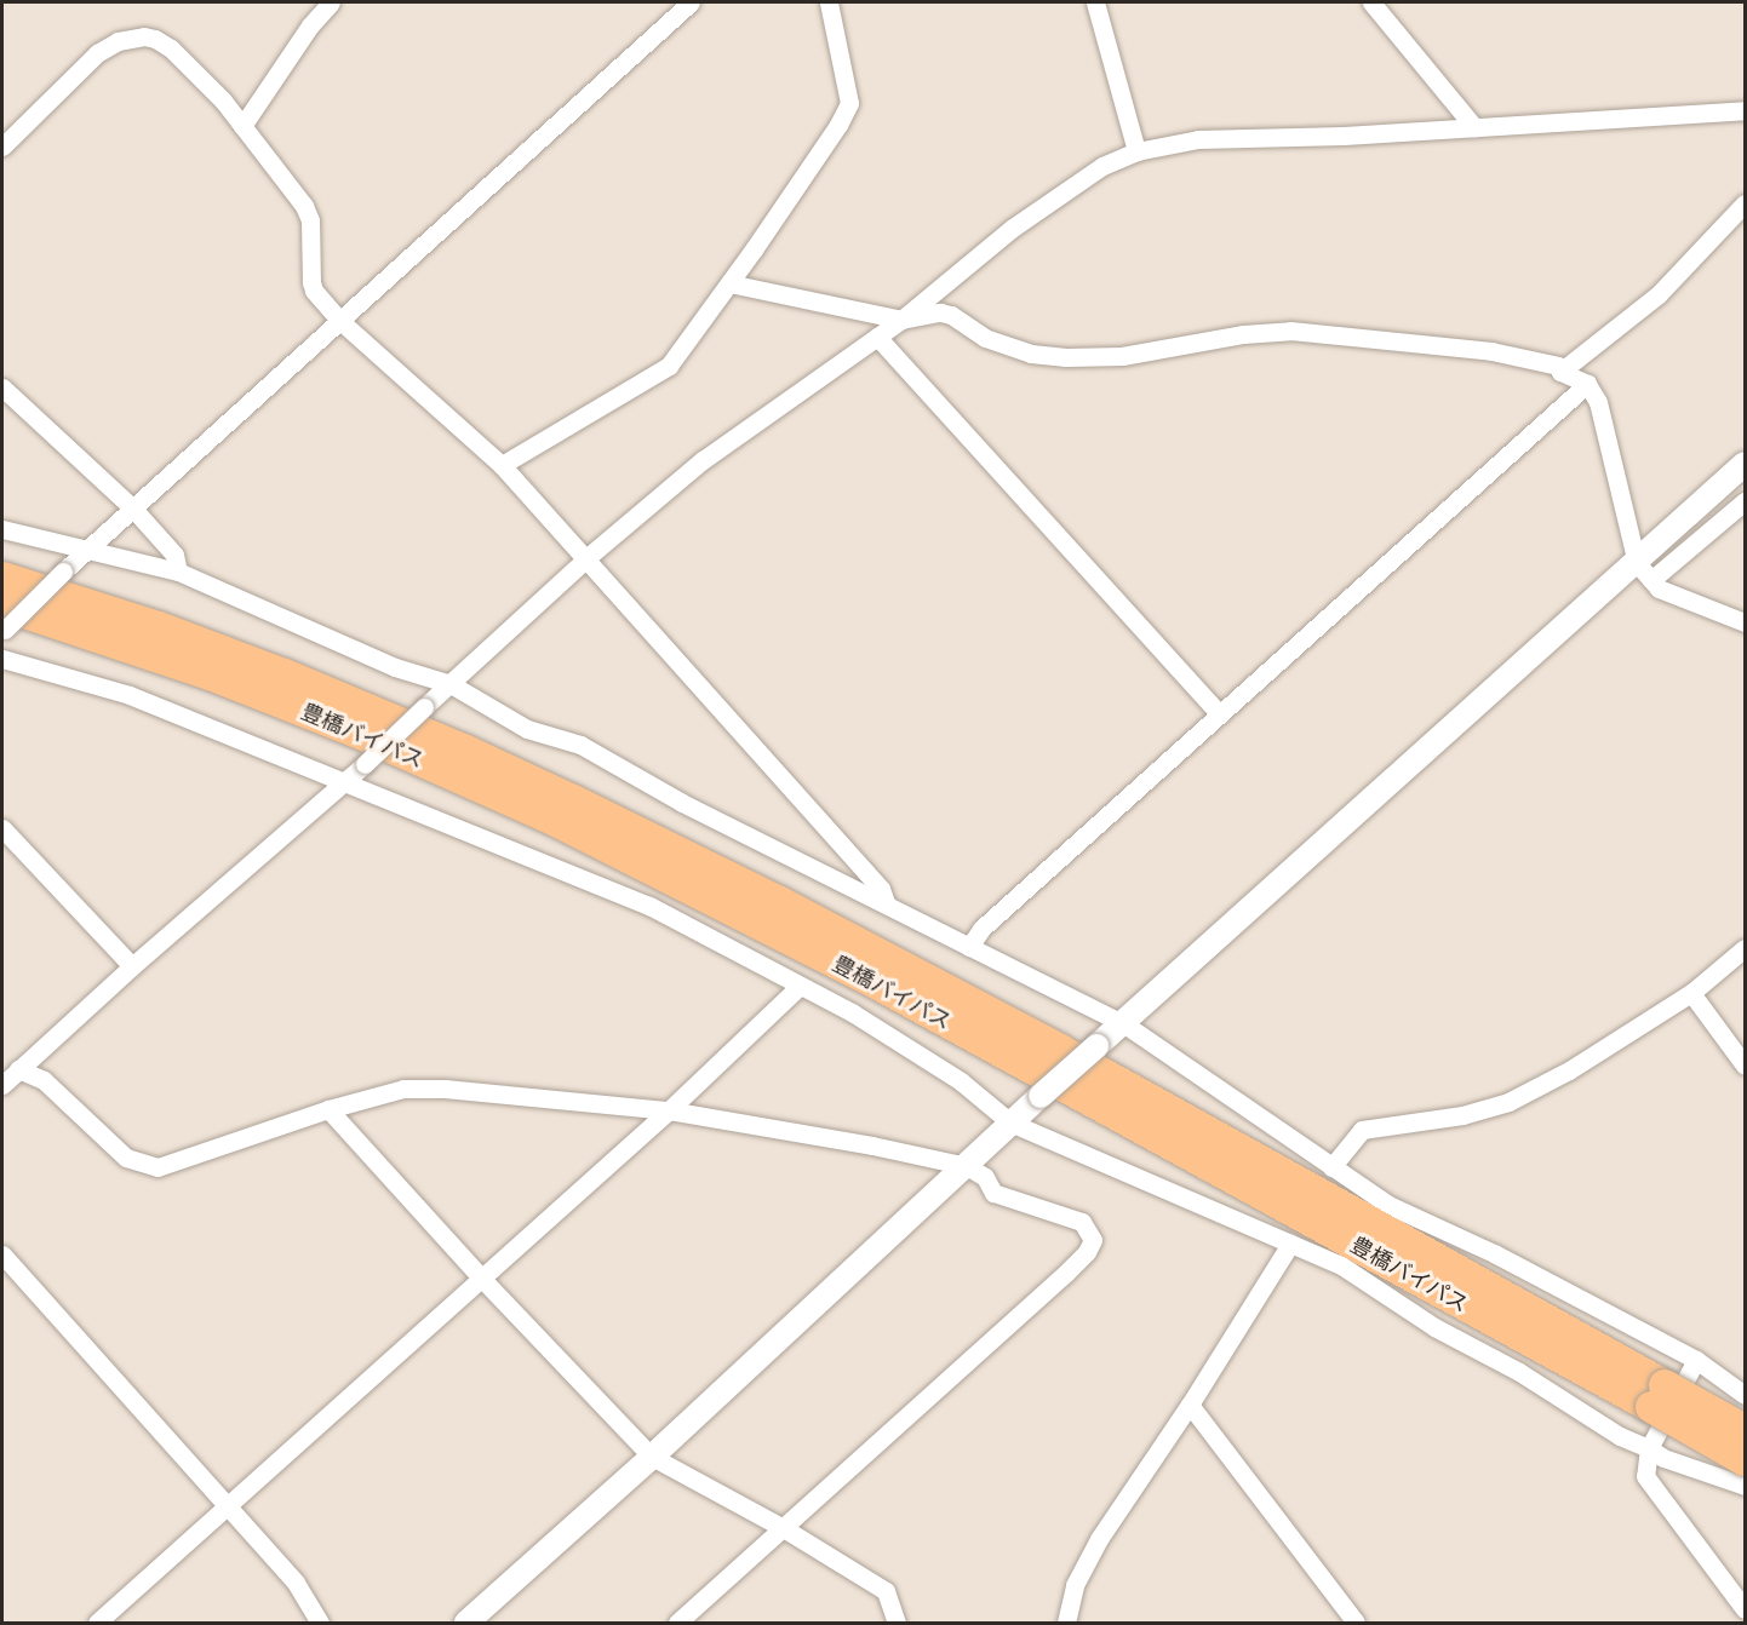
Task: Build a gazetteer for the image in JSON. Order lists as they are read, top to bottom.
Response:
{
  "streets": {
    "highway": ["豊橋バイパス"]
  }
}
